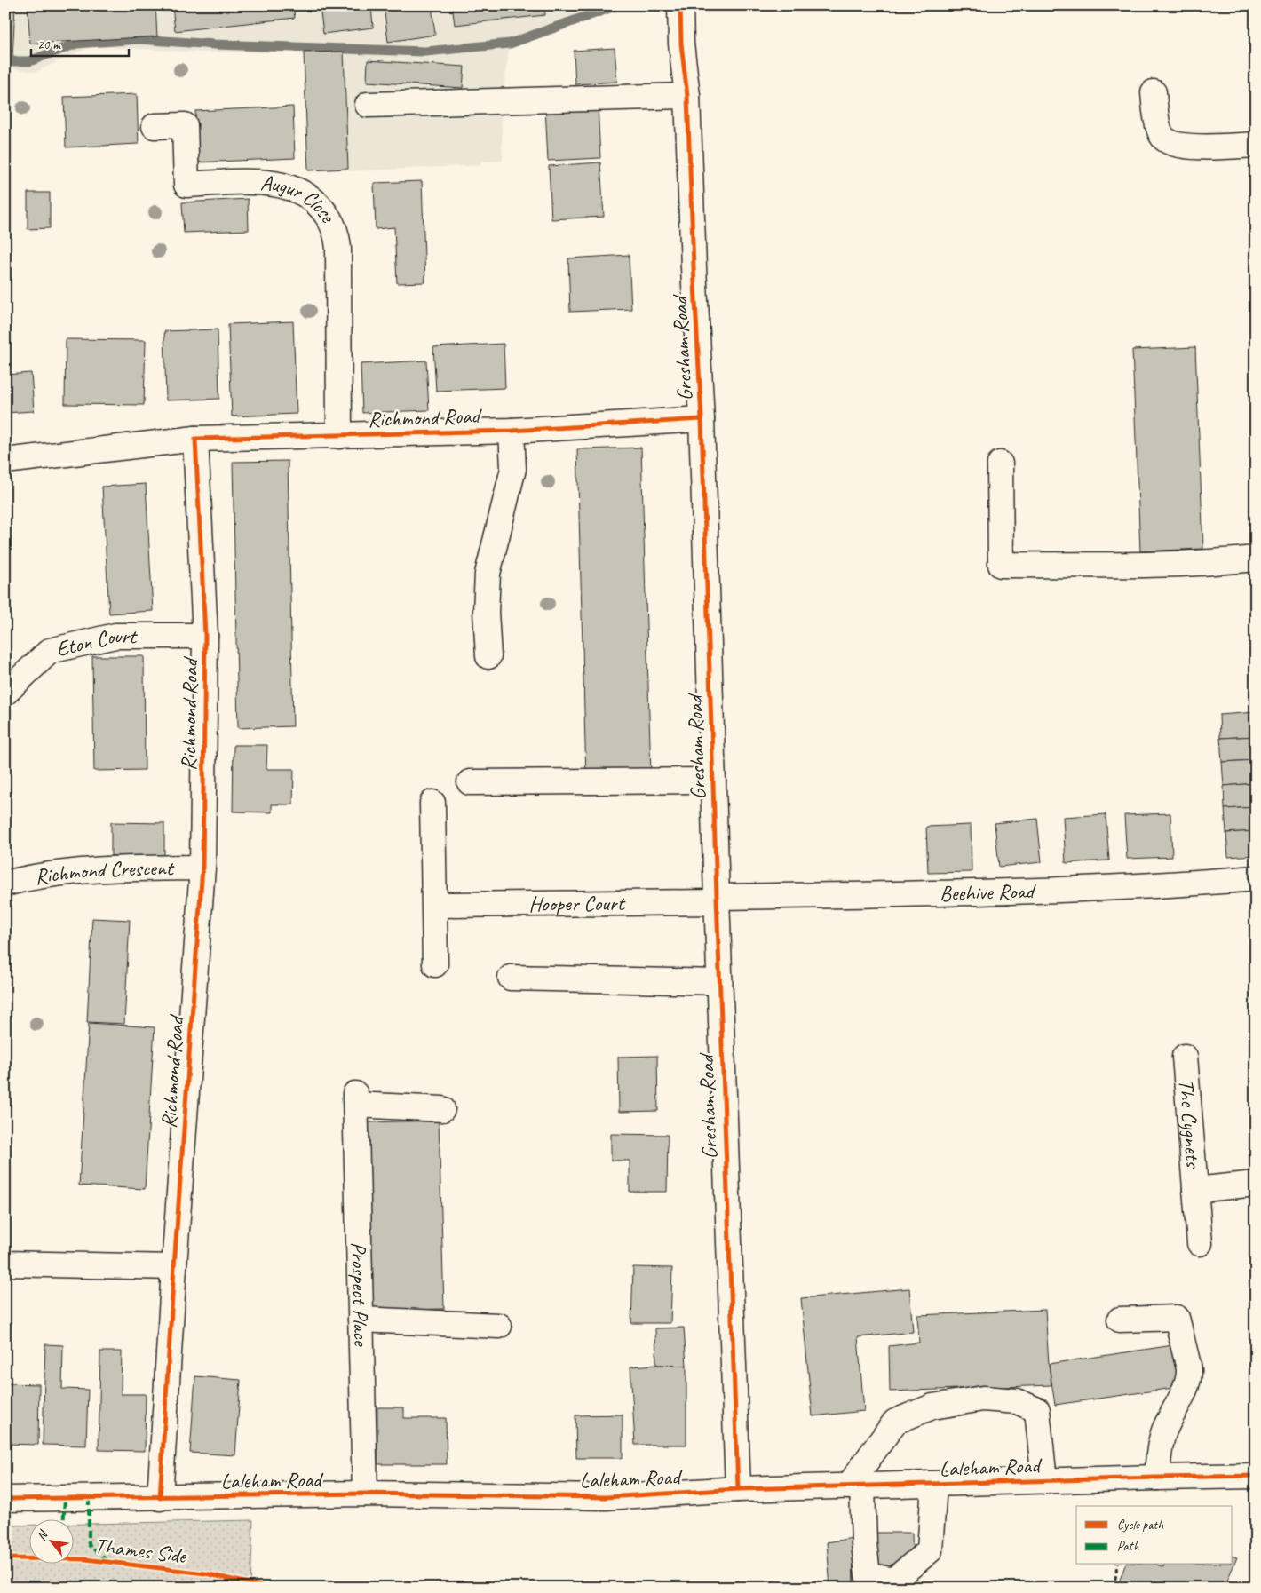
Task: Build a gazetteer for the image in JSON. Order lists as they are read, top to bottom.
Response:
{
  "streets": {
    "street": [
      "Augur Close",
      "Gresham Road",
      "Richmond Road",
      "Eton Court",
      "Richmond Crescent",
      "Beehive Road",
      "Hooper Court",
      "The Cygnets",
      "Prospect Place",
      "Laleham Road"
    ],
    "cycle path": ["Thames Side"]
  },
  "crossings": [
    ["Augur Close", "Richmond Road"],
    ["Gresham Road", "Richmond Road"],
    ["Gresham Road", "Beehive Road"],
    ["Gresham Road", "Hooper Court"],
    ["Gresham Road", "Laleham Road"],
    ["Richmond Road", "Eton Court"],
    ["Richmond Road", "Richmond Crescent"],
    ["Richmond Road", "Laleham Road"],
    ["Beehive Road", "Hooper Court"],
    ["Prospect Place", "Laleham Road"]
  ],
  "legend": ["Cycle path", "Path"],
  "scale_bar": "20 m",
  "north": "top left"
}
